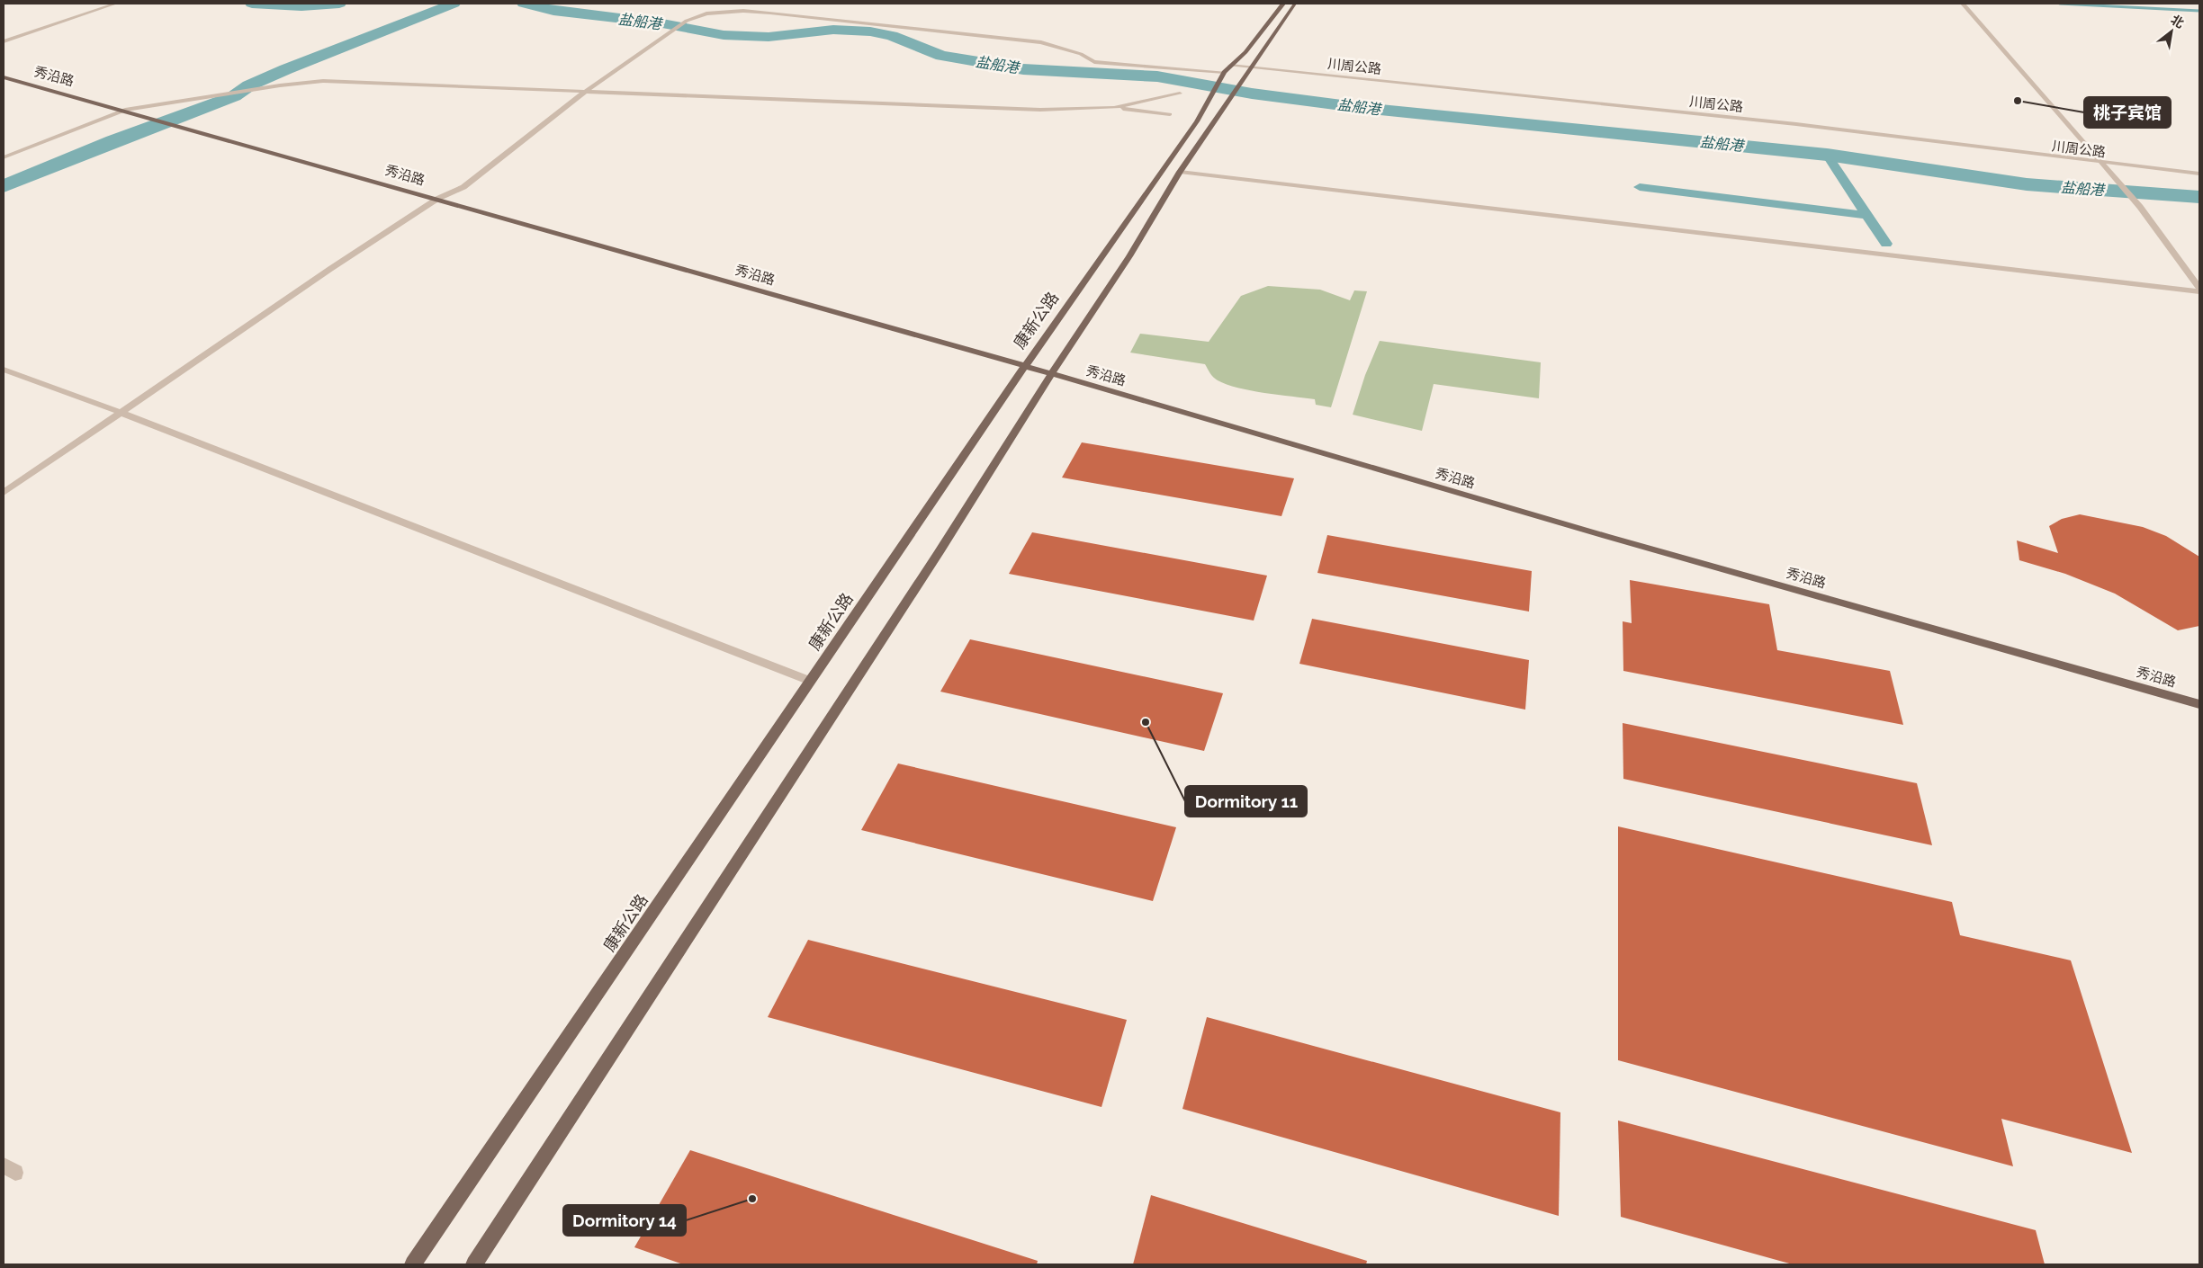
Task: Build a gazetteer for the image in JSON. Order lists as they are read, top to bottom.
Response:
{
  "streets": {
    "main road": ["秀沿路", "康新公路"],
    "street": ["川周公路"]
  },
  "crossings": [
    ["川周公路", "康新公路"],
    ["秀沿路", "康新公路"]
  ],
  "water": ["盐船港"],
  "places": ["桃子宾馆", "Dormitory 11", "Dormitory 14"],
  "north": "top right"
}
